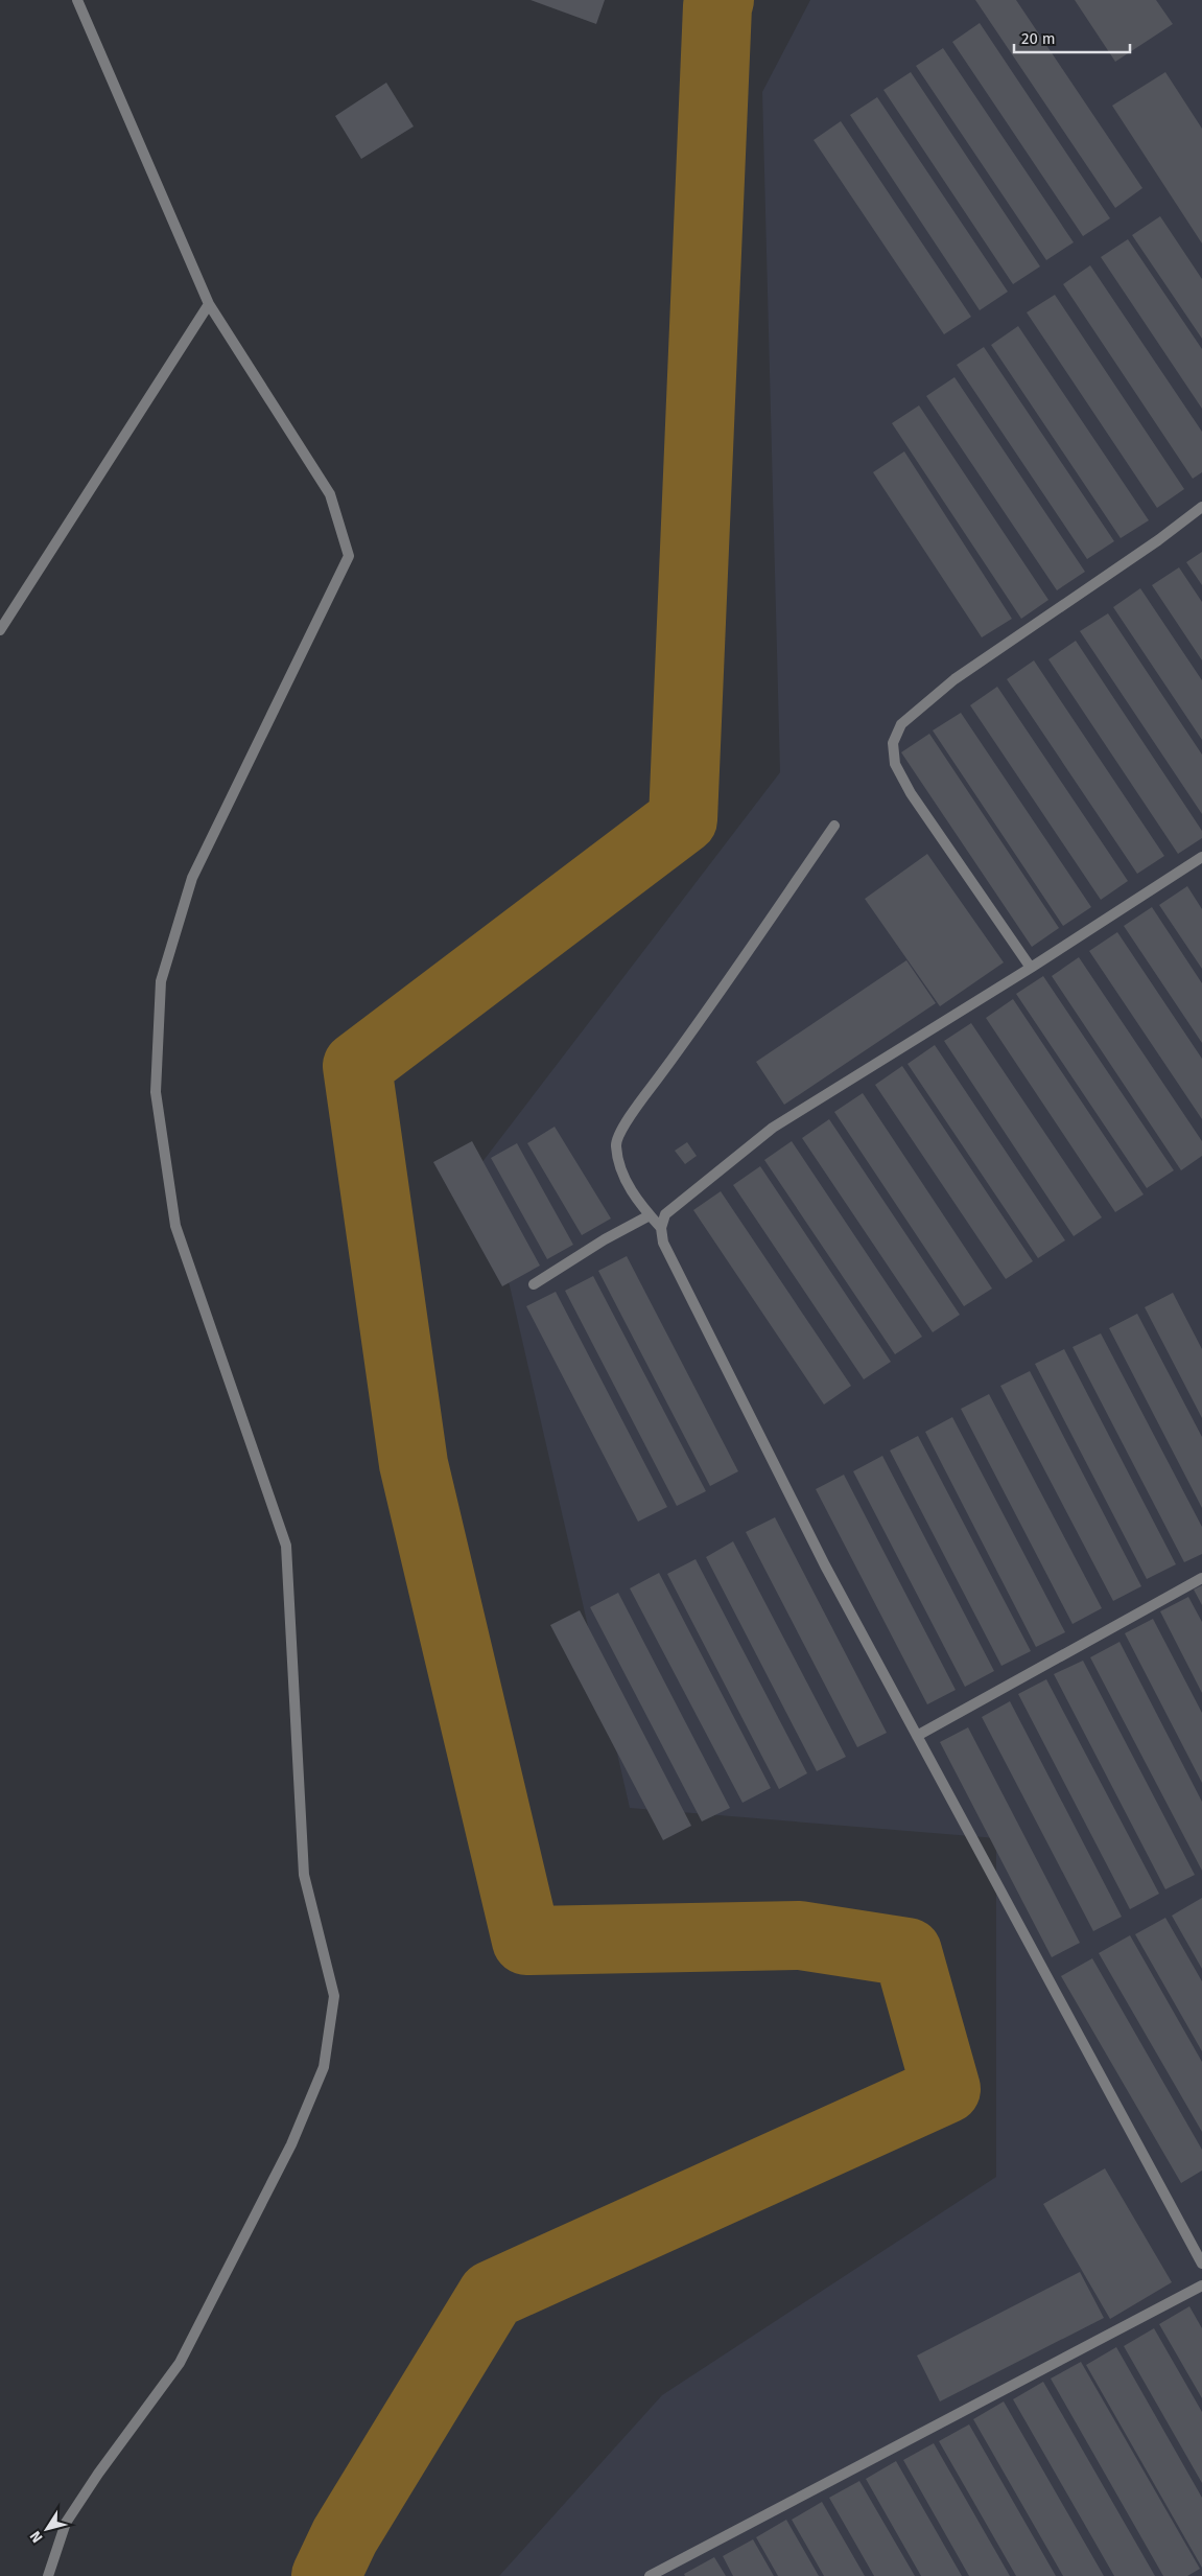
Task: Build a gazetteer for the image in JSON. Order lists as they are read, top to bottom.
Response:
{
  "scale_bar": "20 m",
  "north": "bottom left"
}
